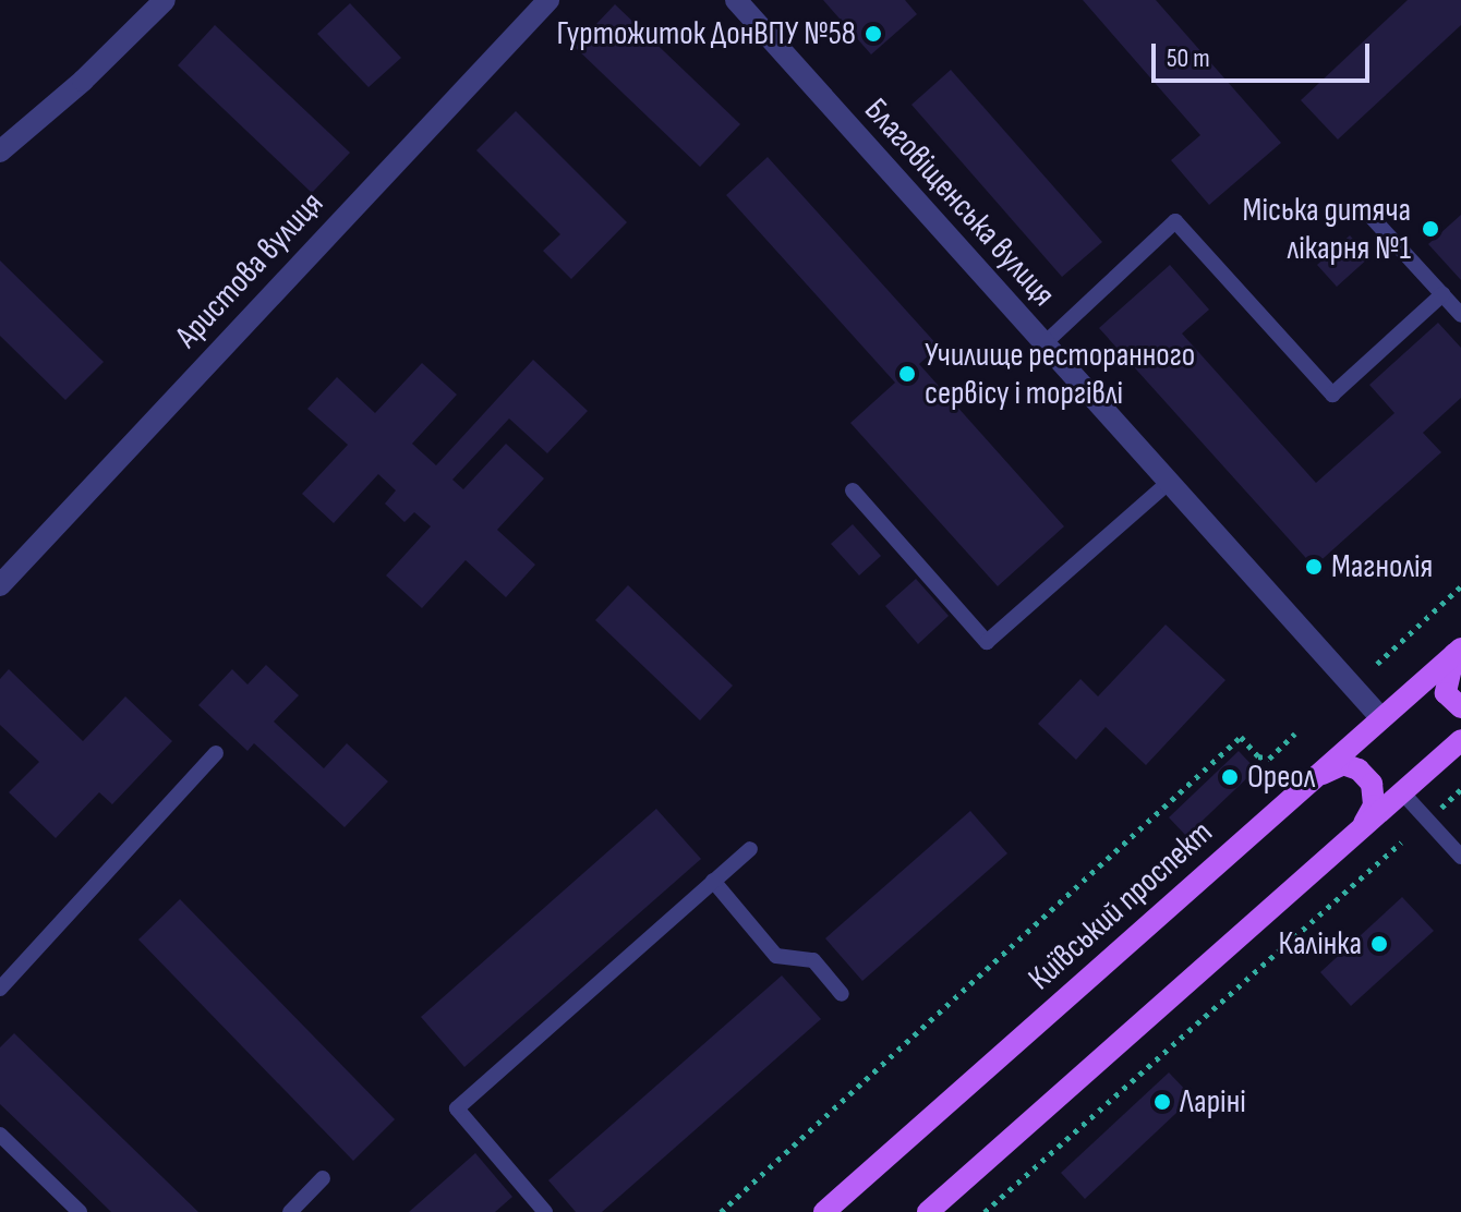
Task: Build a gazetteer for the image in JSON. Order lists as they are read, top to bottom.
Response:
{
  "streets": {
    "main road": ["Київський проспект"],
    "street": ["Благовіщенська вулиця", "Аристова вулиця"]
  },
  "crossings": [
    ["Благовіщенська вулиця", "Київський проспект"]
  ],
  "places": [
    "Гуртожиток ДонВПУ №58",
    "Міська дитяча лікарня №1",
    "Училище ресторанного сервісу і торгівлі",
    "Магнолія",
    "Ореол",
    "Калінка",
    "Ларіні"
  ],
  "scale_bar": "50 m"
}
